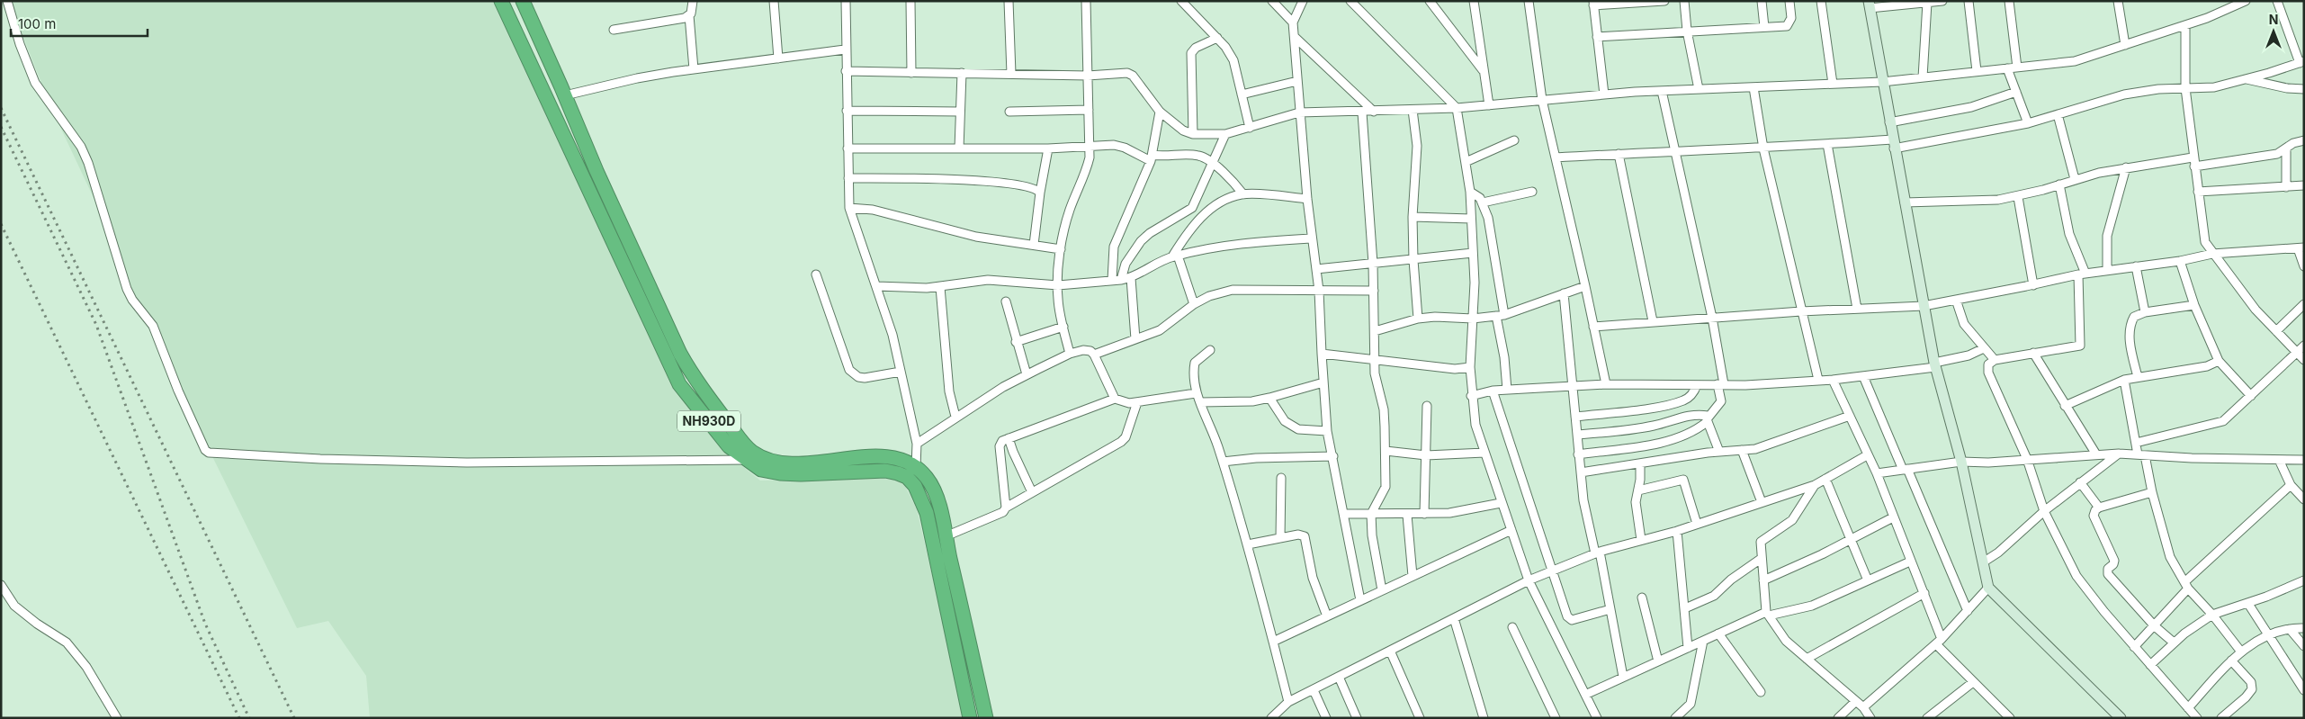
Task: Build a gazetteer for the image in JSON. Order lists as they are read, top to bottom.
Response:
{
  "streets": {
    "highway": ["NH930D"]
  },
  "scale_bar": "100 m",
  "north": "top"
}
